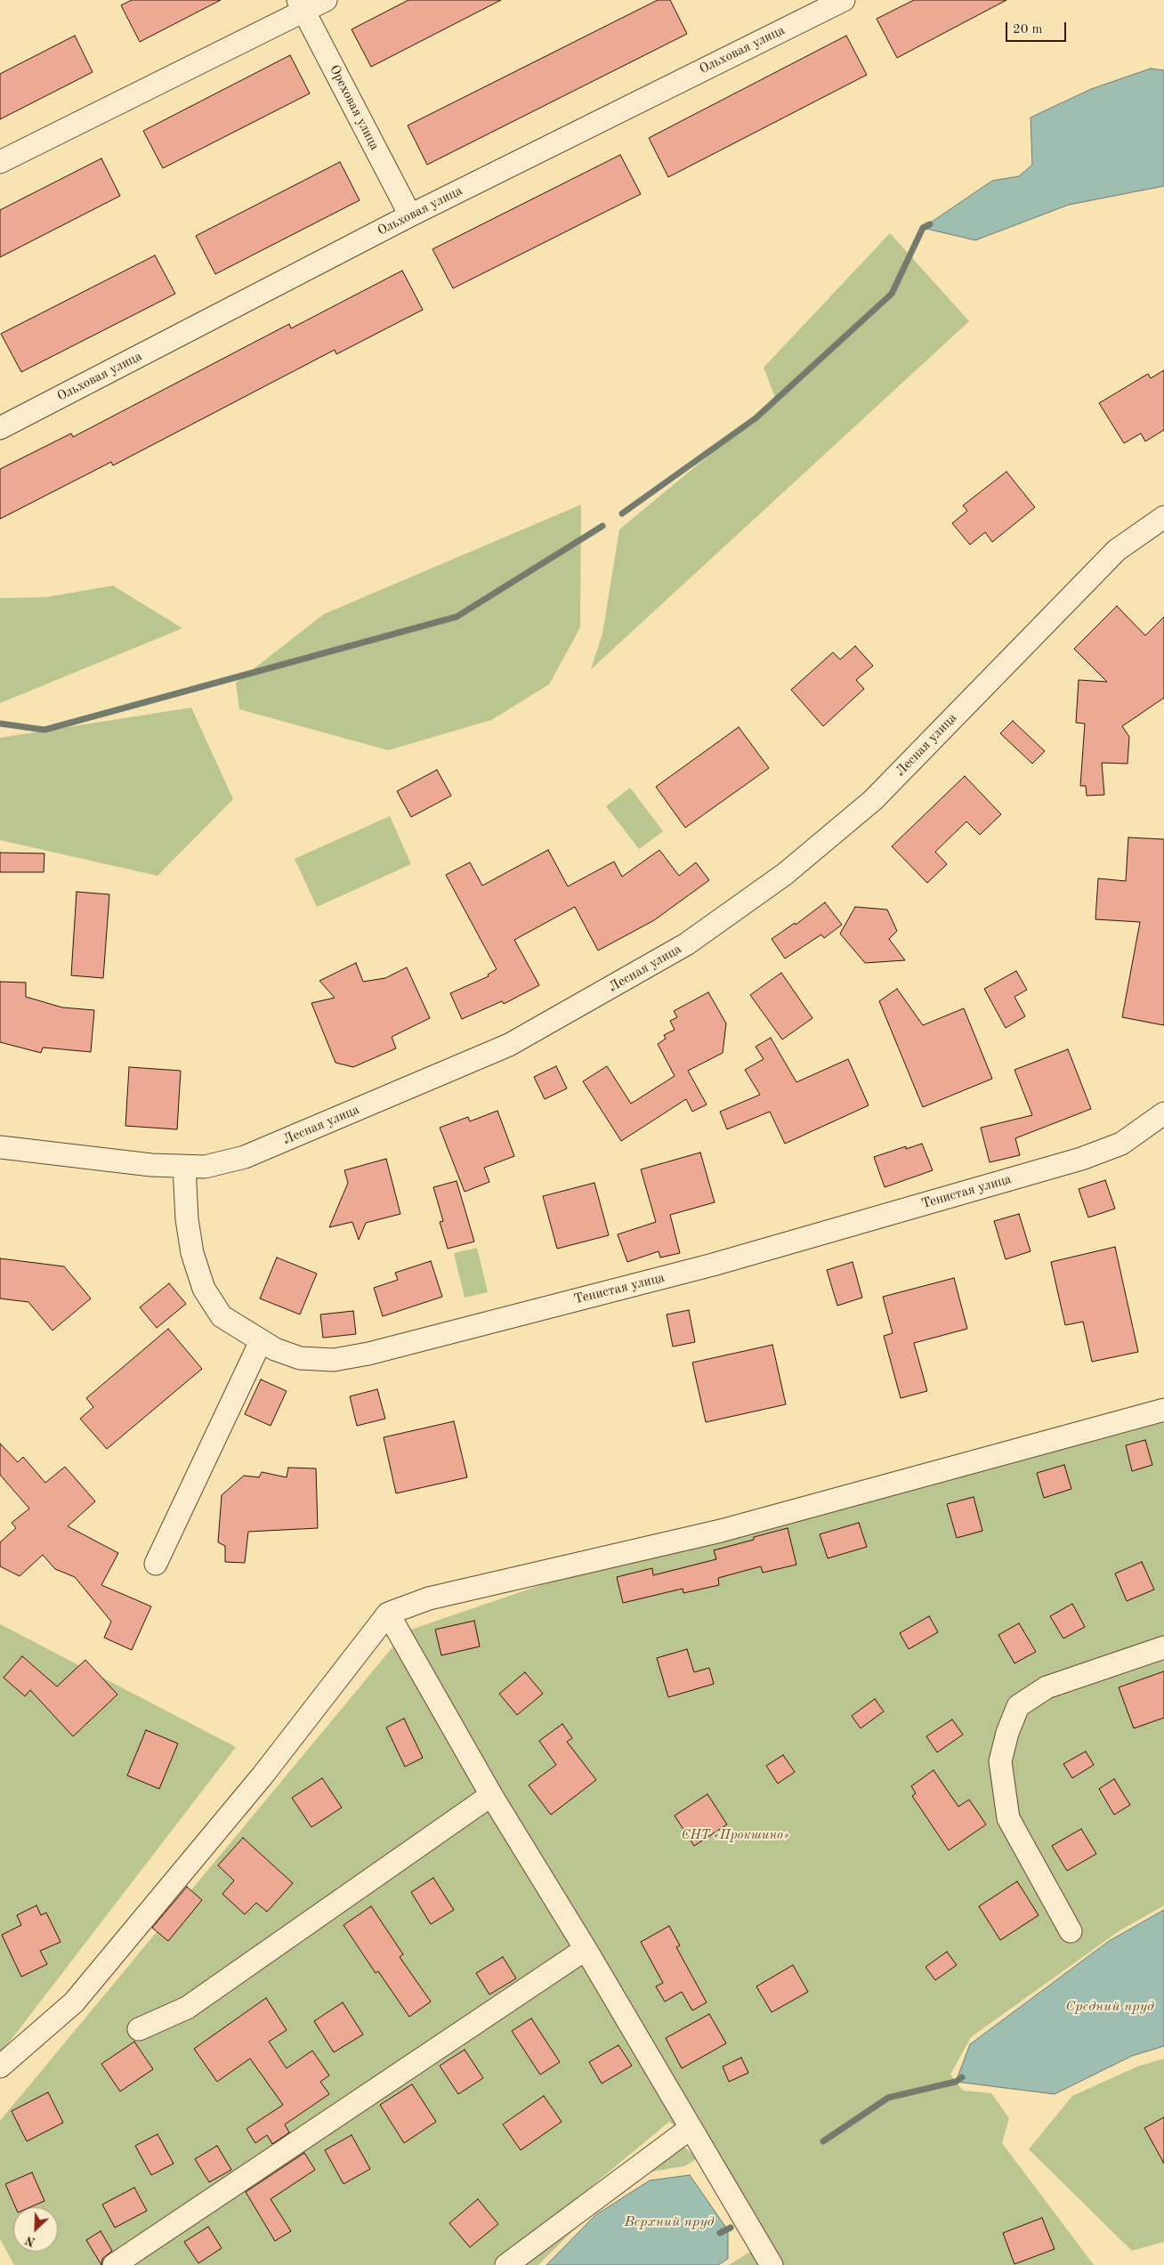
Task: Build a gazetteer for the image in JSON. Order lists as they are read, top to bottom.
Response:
{
  "streets": {
    "street": [
      "Ольховая улица",
      "Ореховая улица",
      "Лесная улица",
      "Тенистая улица"
    ]
  },
  "crossings": [
    ["Ольховая улица", "Ореховая улица"],
    ["Лесная улица", "Тенистая улица"]
  ],
  "water": ["Средний пруд", "Верхний пруд"],
  "parks": ["СНТ «Прокшино»"],
  "scale_bar": "20 m",
  "north": "bottom left"
}
